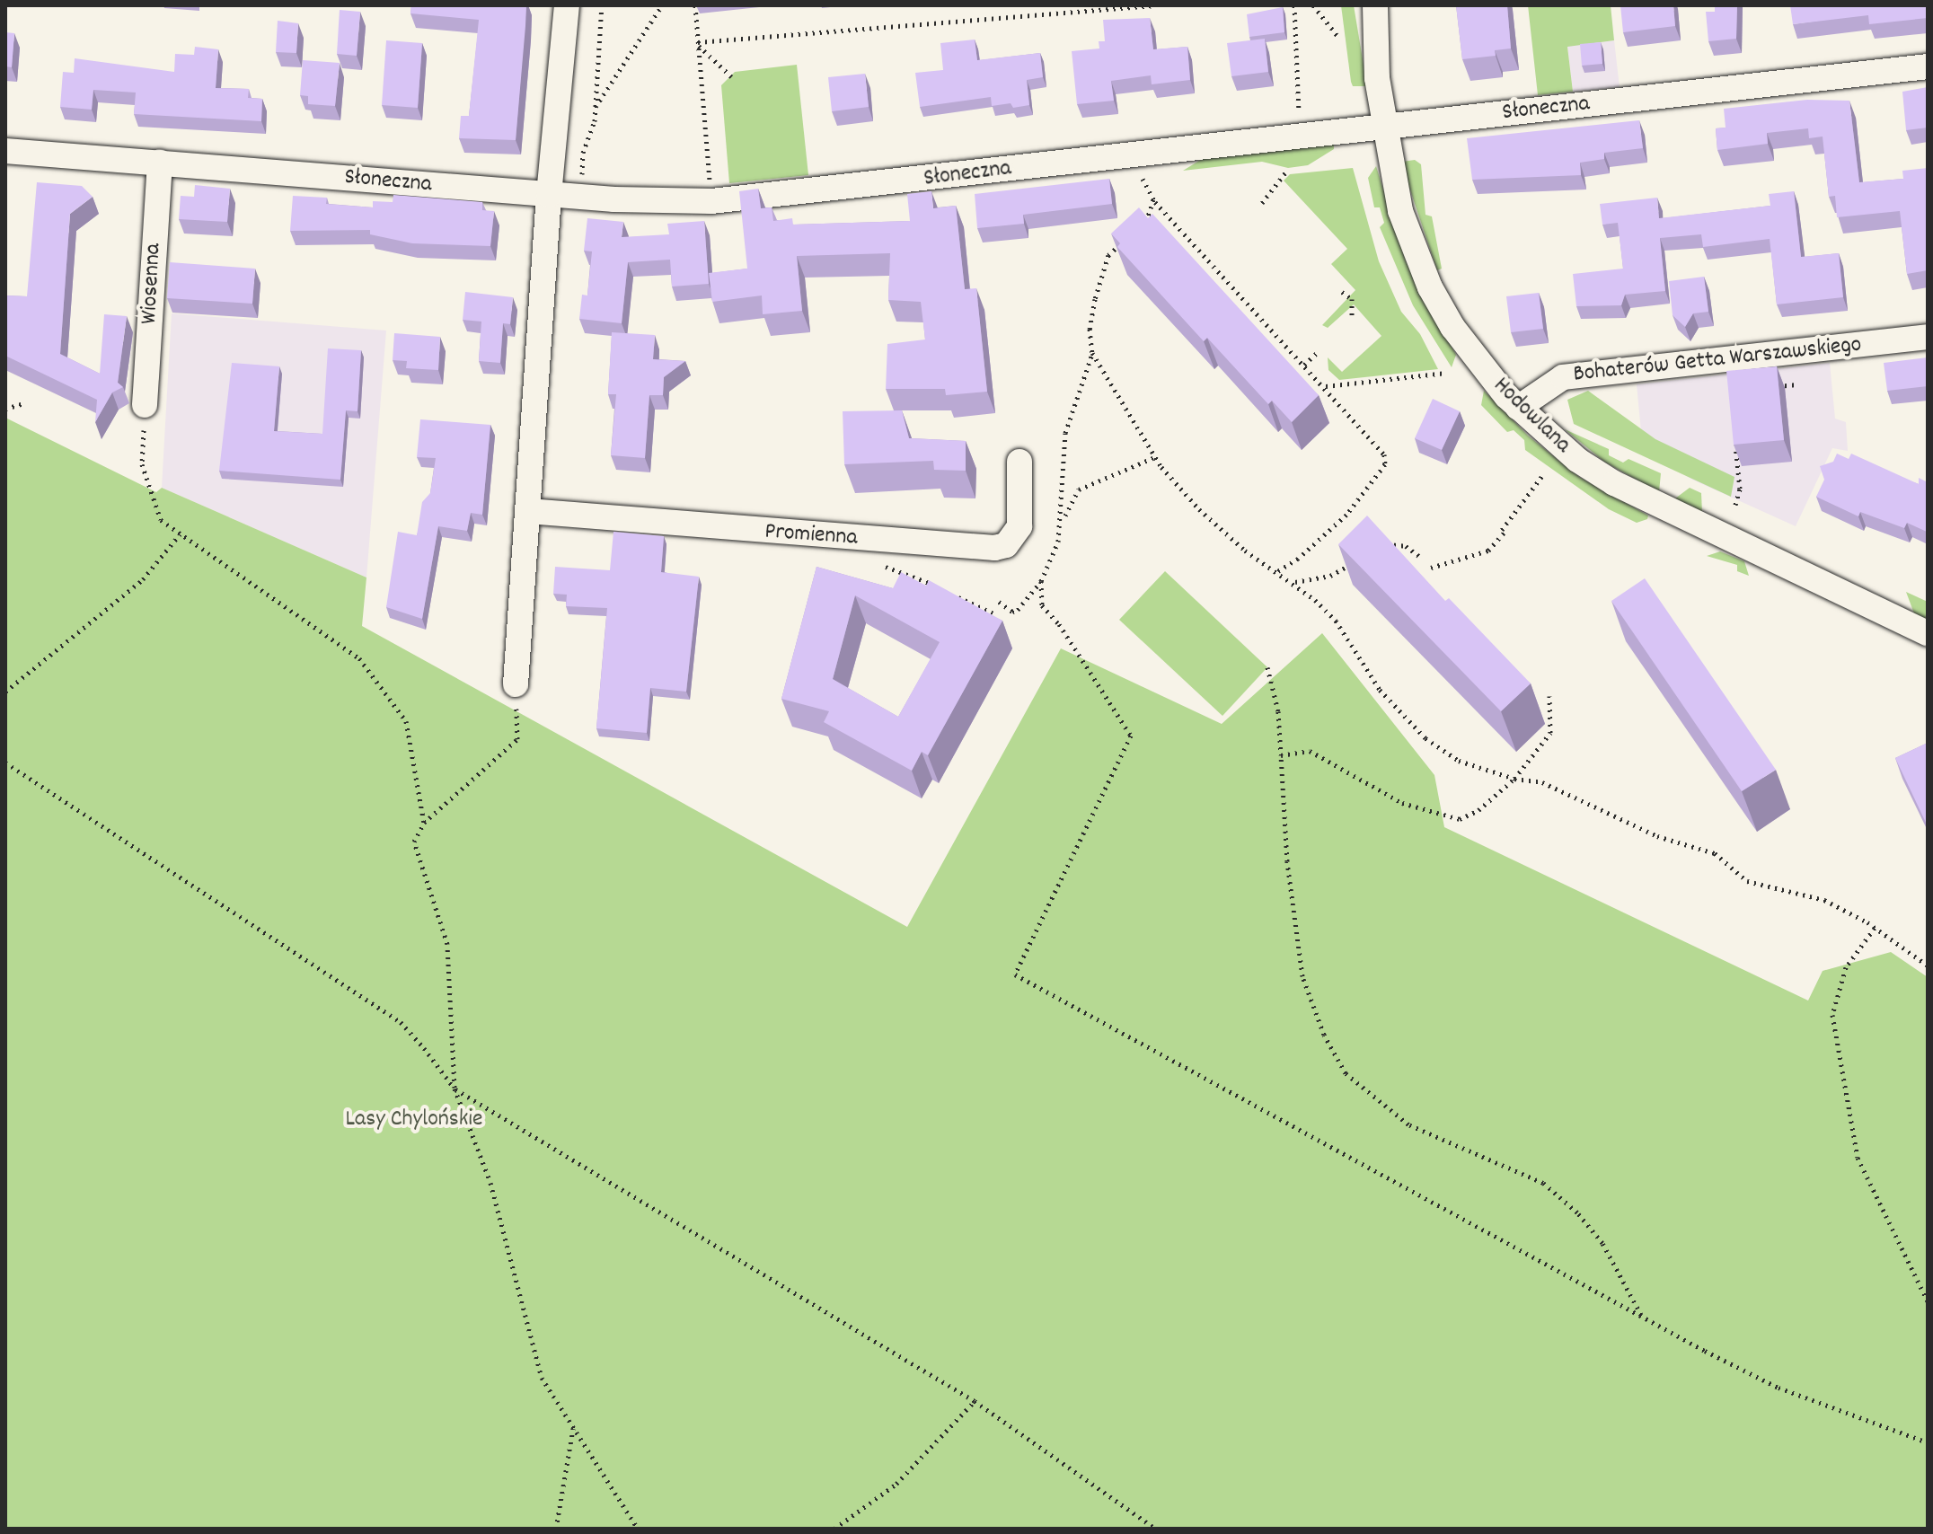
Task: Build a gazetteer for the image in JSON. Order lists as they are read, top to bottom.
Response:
{
  "streets": {
    "street": [
      "Słoneczna",
      "Wiosenna",
      "Bohaterów Getta Warszawskiego",
      "Hodowlana",
      "Promienna"
    ]
  },
  "crossings": [
    ["Słoneczna", "Wiosenna"],
    ["Słoneczna", "Hodowlana"],
    ["Bohaterów Getta Warszawskiego", "Hodowlana"]
  ],
  "parks": ["Lasy Chylońskie"]
}
